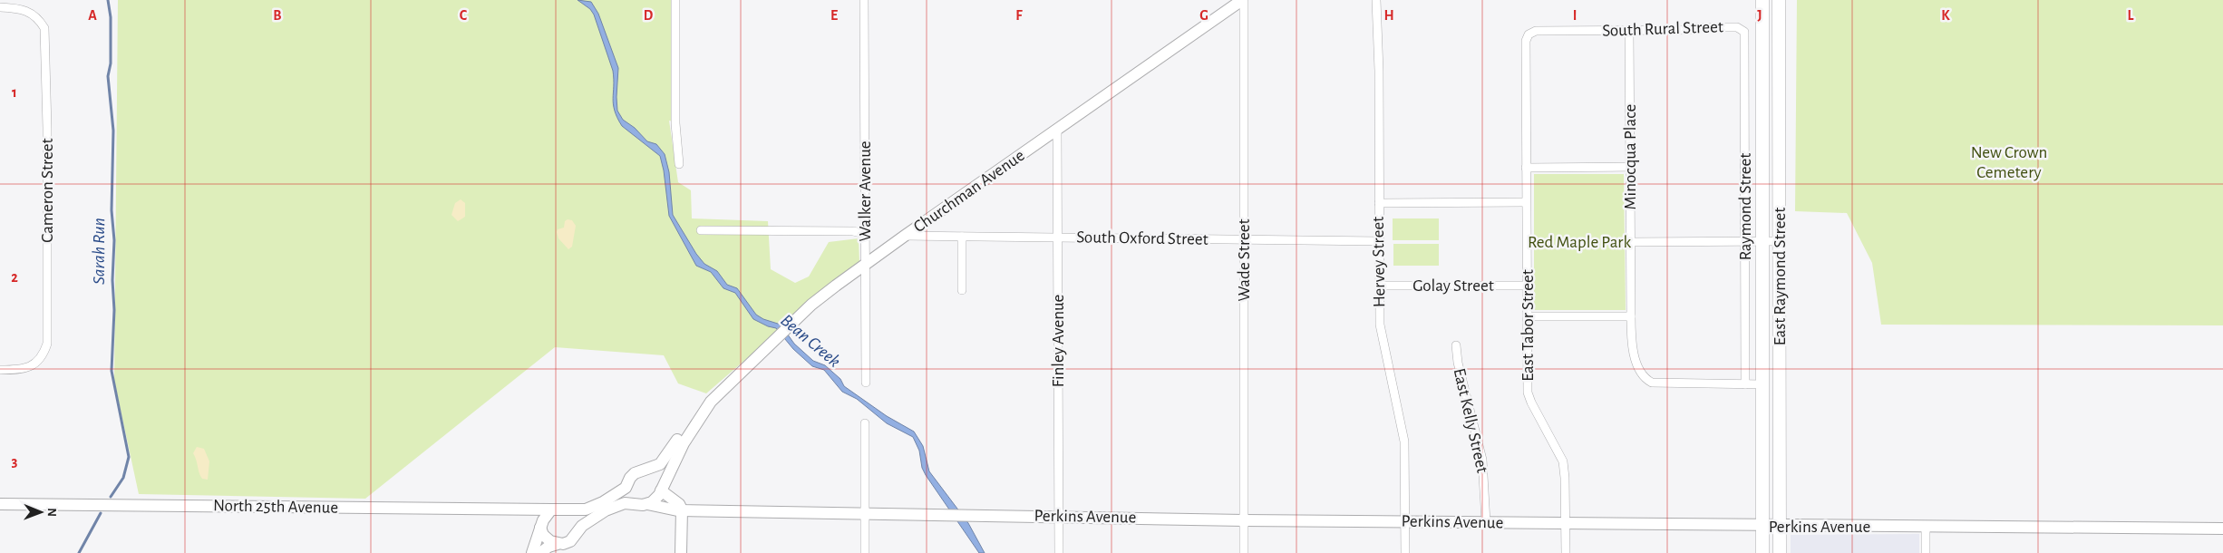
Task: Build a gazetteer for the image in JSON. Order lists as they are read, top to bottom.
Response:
{
  "streets": {
    "main road": ["East Raymond Street"],
    "street": [
      "South Rural Street",
      "Minocqua Place",
      "Cameron Street",
      "Walker Avenue",
      "Churchman Avenue",
      "Raymond Street",
      "South Oxford Street",
      "Wade Street",
      "Hervey Street",
      "Golay Street",
      "East Tabor Street",
      "Finley Avenue",
      "East Kelly Street",
      "North 25th Avenue",
      "Perkins Avenue"
    ]
  },
  "crossings": [
    ["South Rural Street", "Minocqua Place"],
    ["South Rural Street", "Raymond Street"],
    ["South Rural Street", "East Tabor Street"],
    ["Minocqua Place", "Raymond Street"],
    ["Minocqua Place", "East Raymond Street"],
    ["Walker Avenue", "Churchman Avenue"],
    ["Churchman Avenue", "South Oxford Street"],
    ["Churchman Avenue", "Wade Street"],
    ["Churchman Avenue", "Finley Avenue"],
    ["Churchman Avenue", "North 25th Avenue"],
    ["Churchman Avenue", "Perkins Avenue"],
    ["South Oxford Street", "Wade Street"],
    ["South Oxford Street", "Hervey Street"],
    ["South Oxford Street", "Finley Avenue"],
    ["Wade Street", "Perkins Avenue"],
    ["Hervey Street", "Golay Street"],
    ["Hervey Street", "Perkins Avenue"],
    ["East Raymond Street", "Perkins Avenue"],
    ["Golay Street", "East Tabor Street"],
    ["East Tabor Street", "Perkins Avenue"],
    ["Finley Avenue", "Perkins Avenue"],
    ["East Kelly Street", "Perkins Avenue"]
  ],
  "water": ["Sarah Run", "Bean Creek"],
  "parks": ["New Crown Cemetery", "Red Maple Park"],
  "north": "right",
  "grid": {
    "columns": [
      "A",
      "B",
      "C",
      "D",
      "E",
      "F",
      "G",
      "H",
      "I",
      "J",
      "K",
      "L"
    ],
    "rows": ["1", "2", "3"]
  }
}
